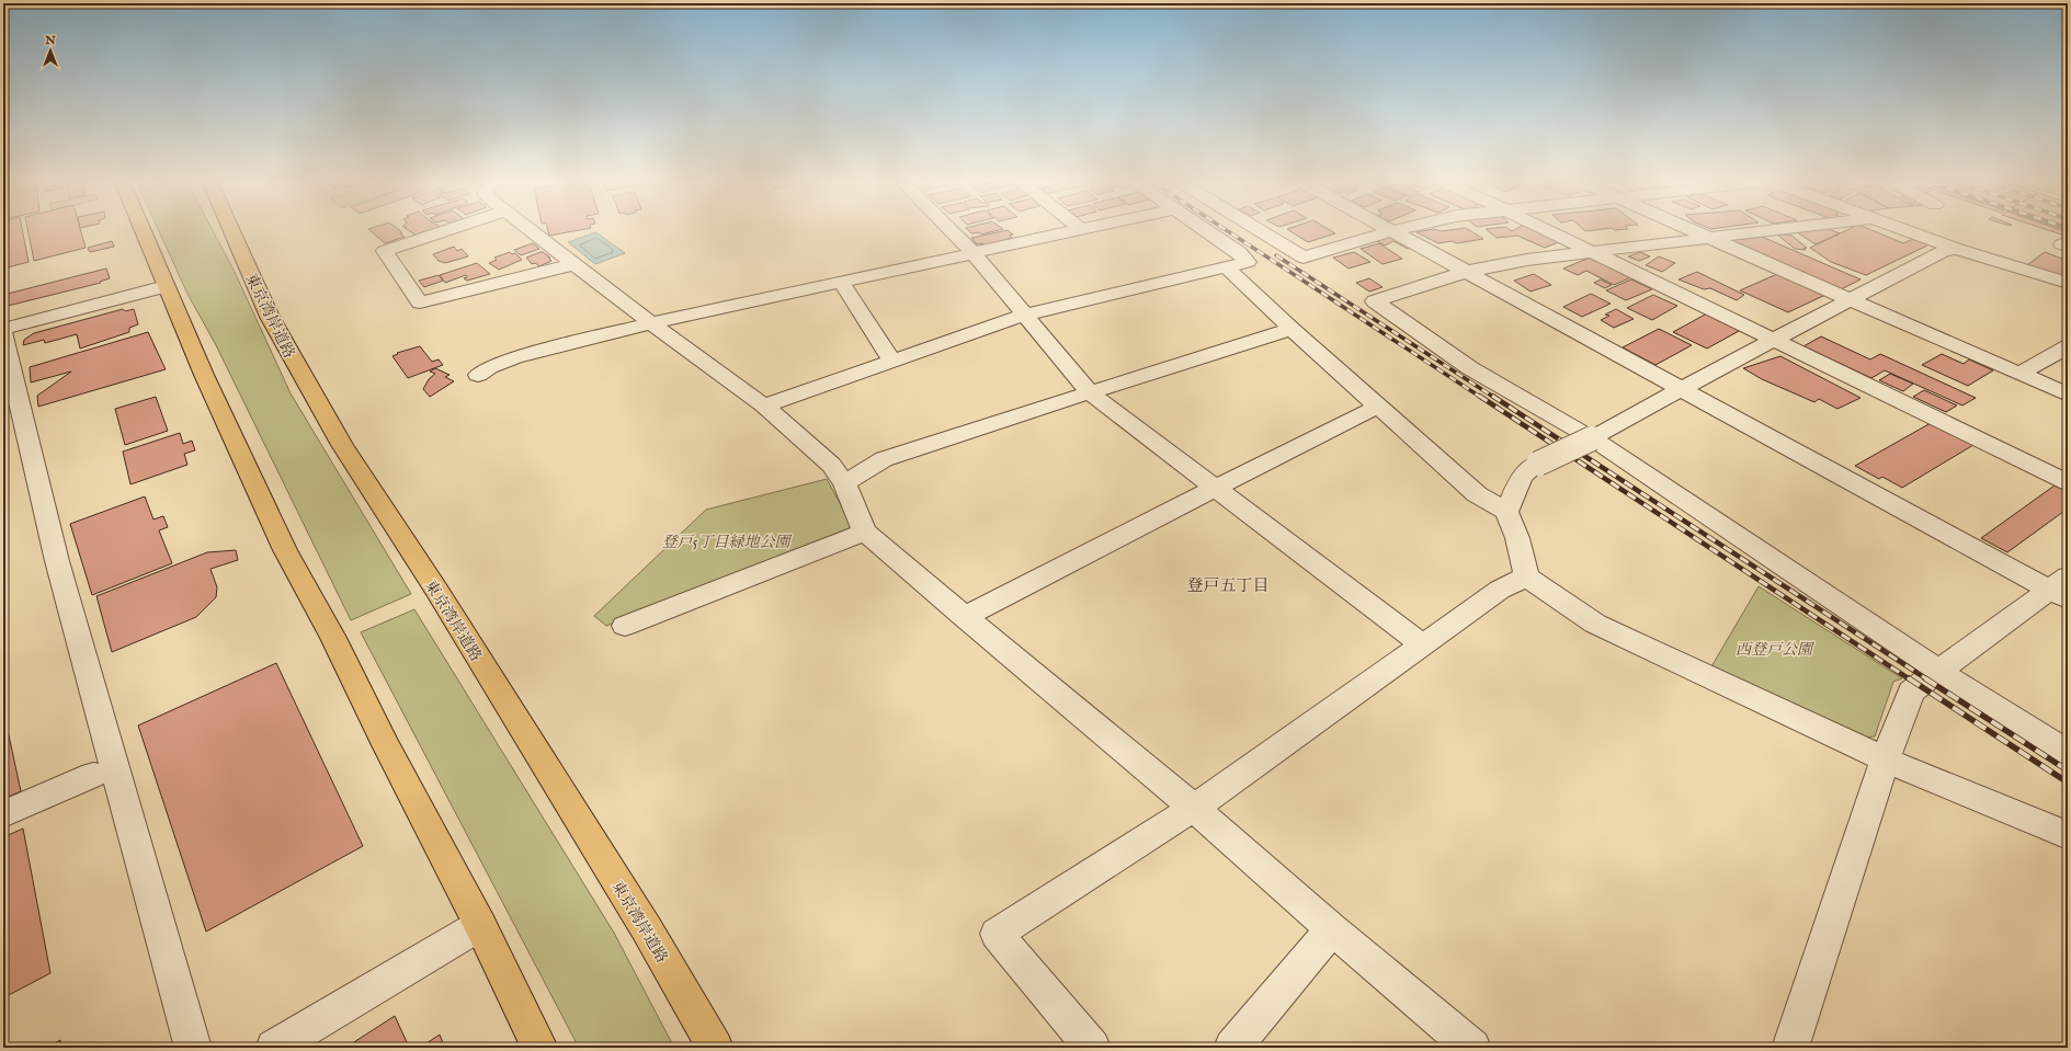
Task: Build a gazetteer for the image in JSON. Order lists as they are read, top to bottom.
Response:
{
  "streets": {
    "highway": ["東京湾岸道路"]
  },
  "districts": ["登戸五丁目"],
  "parks": ["登戸5丁目緑地公園", "西登戸公園"],
  "north": "top"
}
